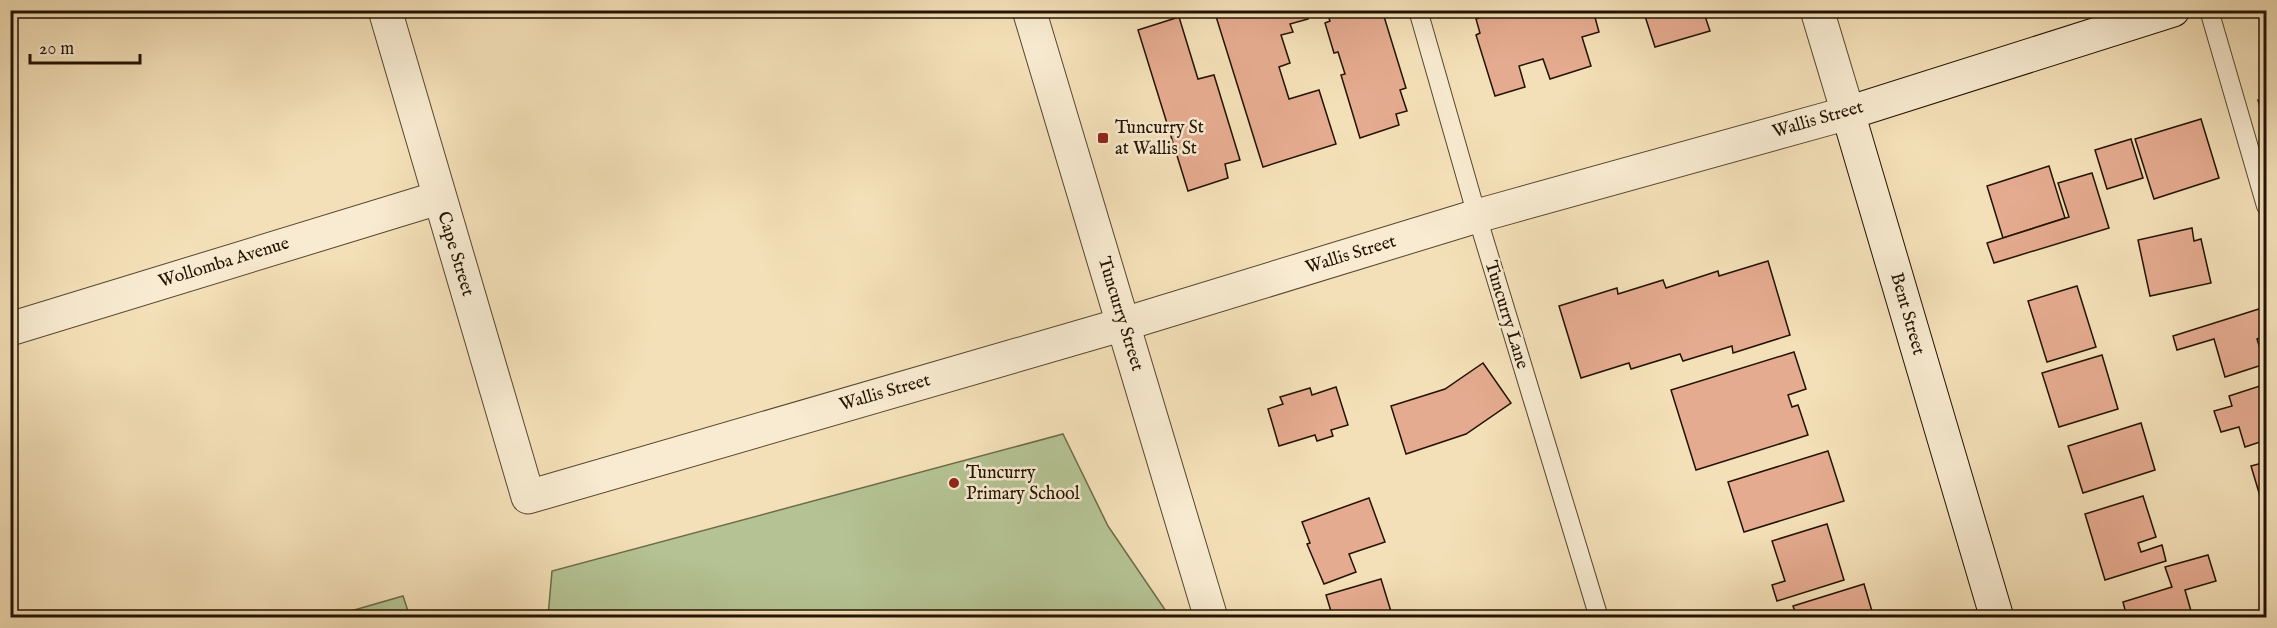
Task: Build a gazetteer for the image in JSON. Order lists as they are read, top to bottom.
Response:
{
  "streets": {
    "street": [
      "Wallis Street",
      "Cape Street",
      "Wollomba Avenue",
      "Tuncurry Street",
      "Bent Street"
    ],
    "lane": ["Tuncurry Lane"]
  },
  "crossings": [
    ["Wallis Street", "Cape Street"],
    ["Wallis Street", "Tuncurry Street"],
    ["Wallis Street", "Bent Street"],
    ["Wallis Street", "Tuncurry Lane"],
    ["Cape Street", "Wollomba Avenue"]
  ],
  "places": {
    "transit": ["Tuncurry St at Wallis St"],
    "other": ["Tuncurry Primary School"]
  },
  "scale_bar": "20 m"
}
